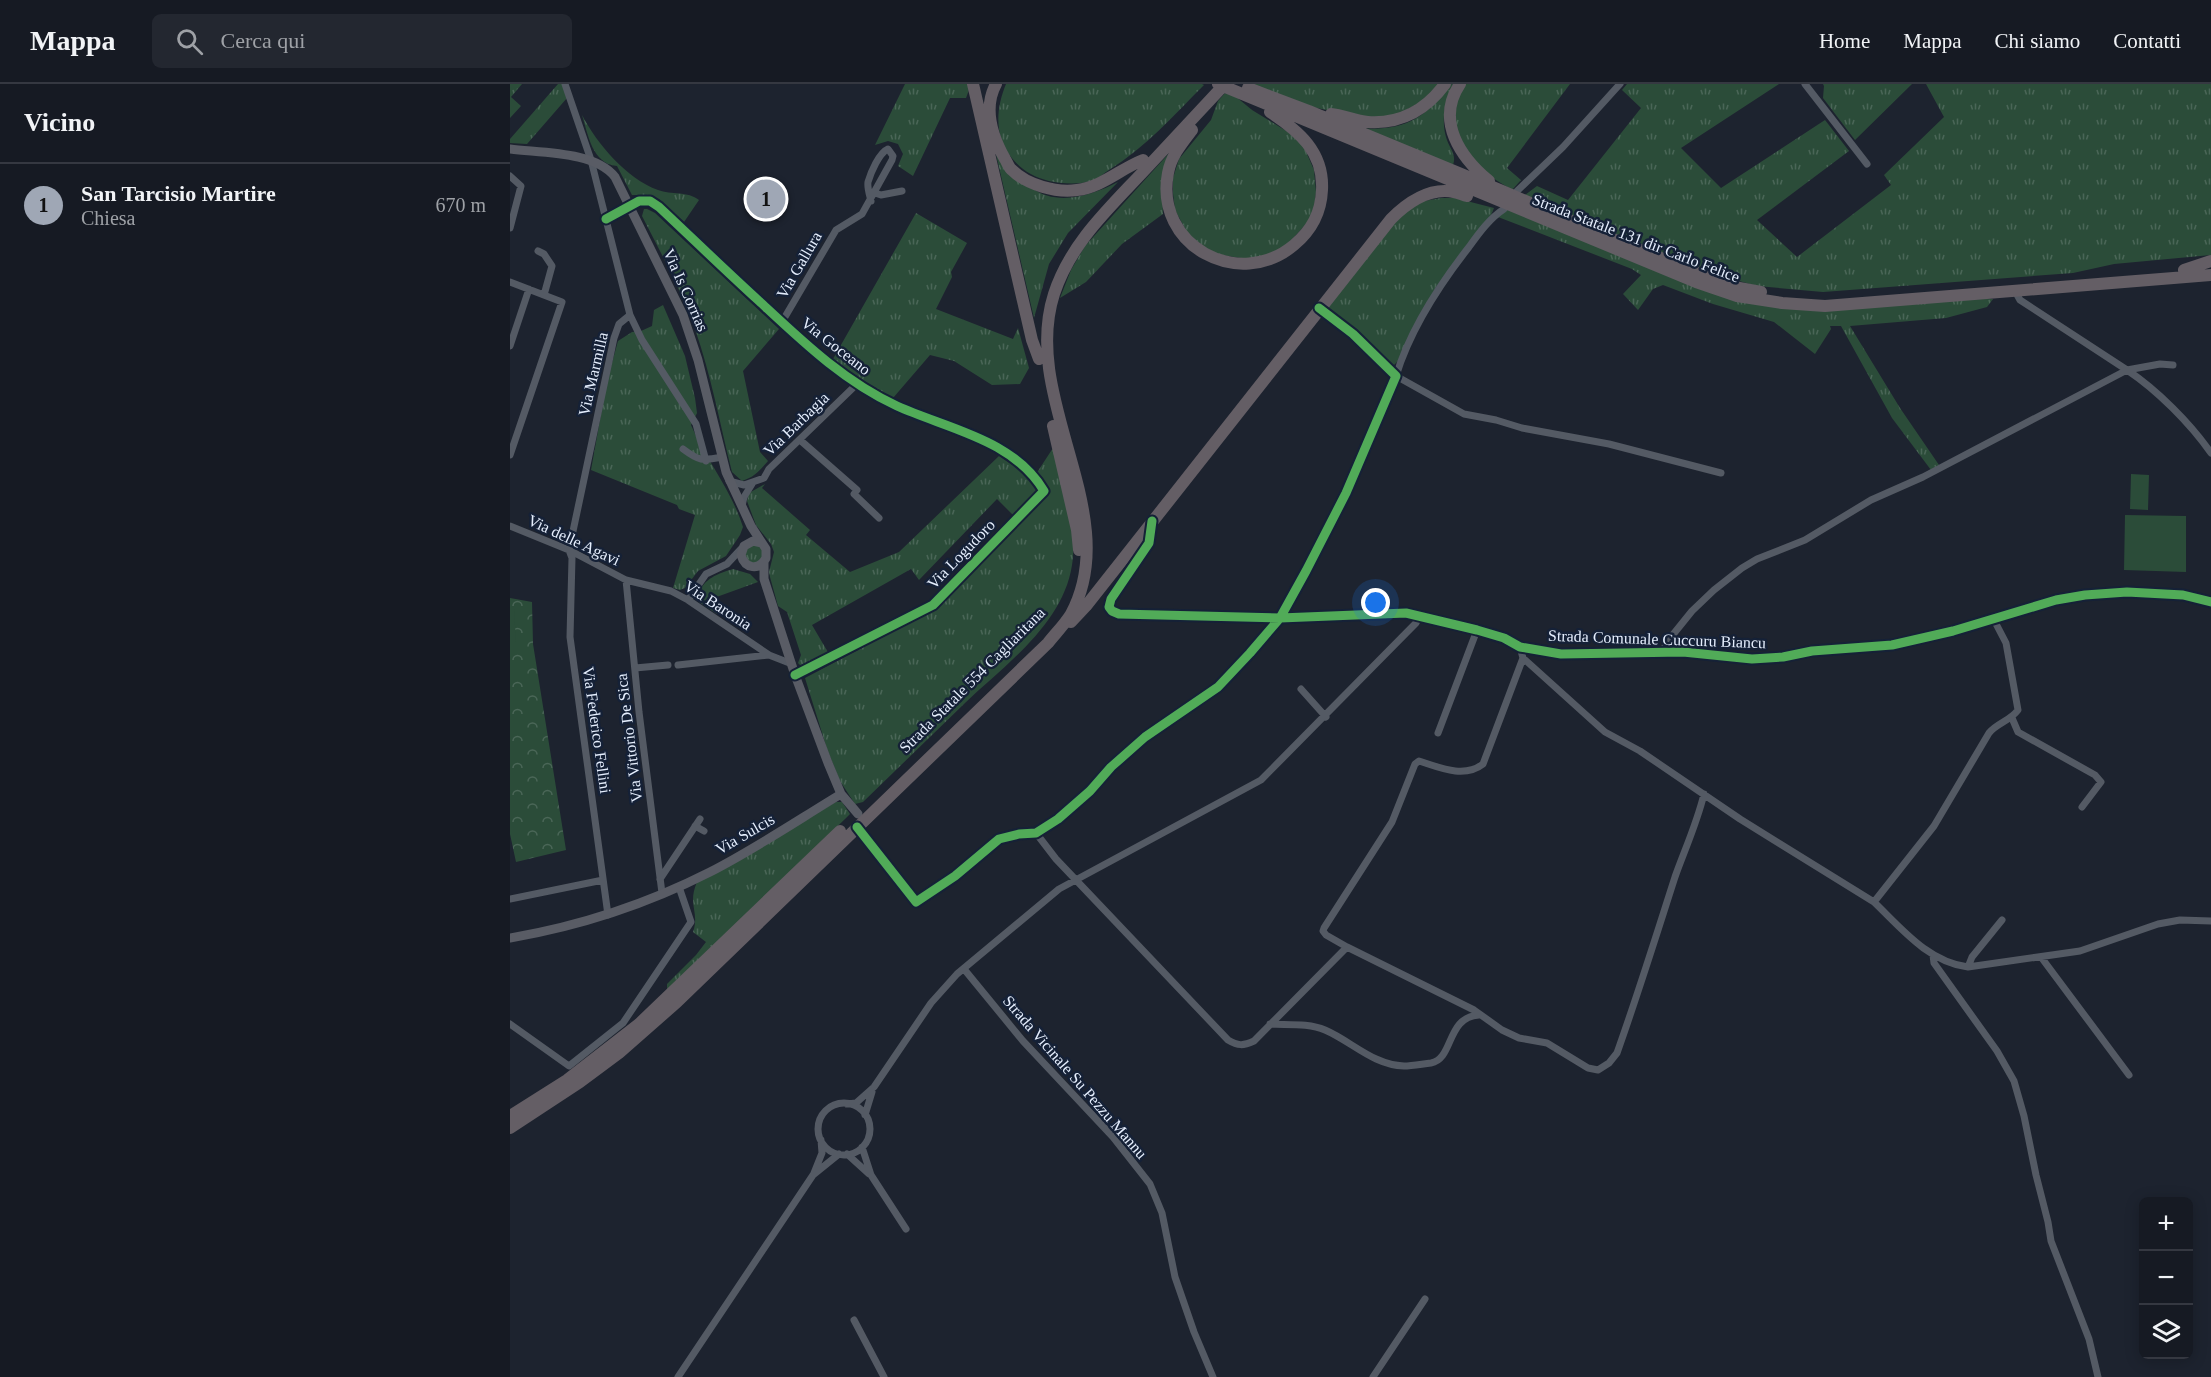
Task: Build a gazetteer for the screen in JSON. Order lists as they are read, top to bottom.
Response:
{
  "streets": {
    "highway": ["Strada Statale 131 dir Carlo Felice", "Strada Statale 554 Cagliaritana"],
    "street": [
      "Via Gallura",
      "Via Is Corrias",
      "Via Goceano",
      "Via Marmilla",
      "Via Barbagia",
      "Via delle Agavi",
      "Via Logudoro",
      "Via Baronia",
      "Strada Comunale Cuccuru Biancu",
      "Via Federico Fellini",
      "Via Vittorio De Sica",
      "Via Sulcis",
      "Strada Vicinale Su Pezzu Mannu"
    ]
  },
  "crossings": [
    ["Strada Statale 131 dir Carlo Felice", "Strada Statale 554 Cagliaritana"],
    ["Via Gallura", "Via Goceano"],
    ["Via Is Corrias", "Via Goceano"],
    ["Via Is Corrias", "Via Barbagia"],
    ["Via Goceano", "Via Barbagia"],
    ["Via Goceano", "Via Logudoro"],
    ["Via Marmilla", "Via delle Agavi"],
    ["Via Marmilla", "Via Federico Fellini"],
    ["Via delle Agavi", "Via Baronia"],
    ["Via delle Agavi", "Via Federico Fellini"],
    ["Via delle Agavi", "Via Vittorio De Sica"],
    ["Via Baronia", "Via Vittorio De Sica"],
    ["Via Federico Fellini", "Via Sulcis"],
    ["Via Vittorio De Sica", "Via Sulcis"]
  ],
  "page": {
    "header": "Mappa",
    "search": "Cerca qui",
    "nav": [
      "Home",
      "Mappa",
      "Chi siamo",
      "Contatti"
    ],
    "heading": "Vicino",
    "list": [
      {
        "mark": "1",
        "name": "San Tarcisio Martire",
        "note": "Chiesa",
        "value": "670 m"
      }
    ],
    "pins": "1",
    "map_buttons": ["+", "−"]
  }
}
